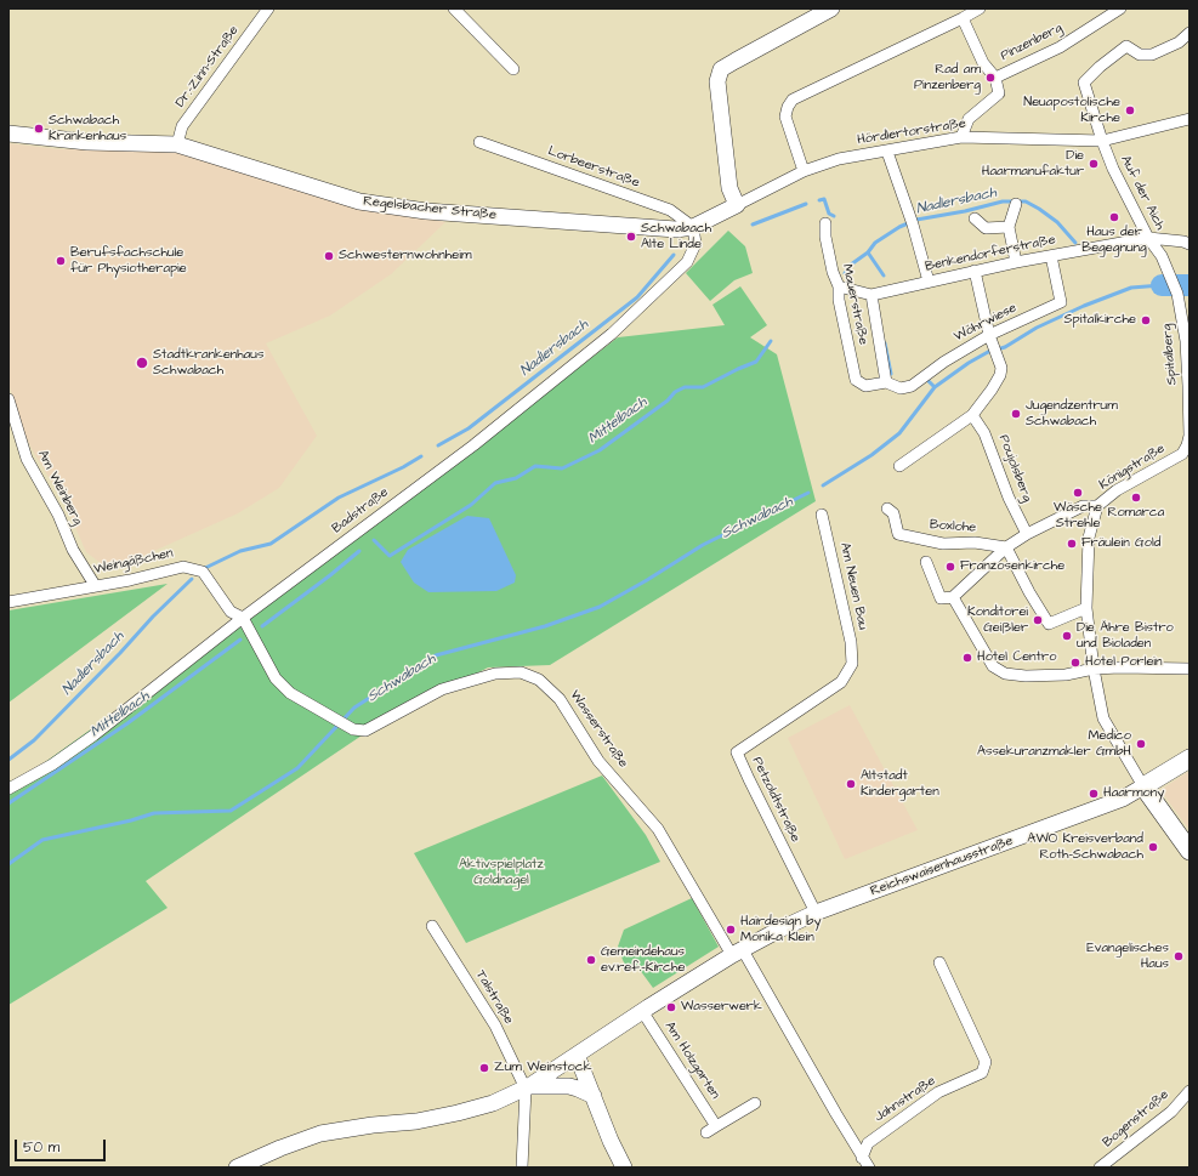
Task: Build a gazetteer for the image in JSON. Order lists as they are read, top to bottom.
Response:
{
  "streets": {
    "main road": ["Regelsbacher Straße", "Reichswaisenhausstraße"],
    "street": [
      "Pinzenberg",
      "Dr.-Zinn-Straße",
      "Hördlertorstraße",
      "Lorbeerstraße",
      "Auf der Aich",
      "Benkendorferstraße",
      "Mauerstraße",
      "Wöhrwiese",
      "Spitalberg",
      "Königstraße",
      "Poujolsberg",
      "Am Weinberg",
      "Badstraße",
      "Boxlohe",
      "Weingäßchen",
      "Am Neuen Bau",
      "Wasserstraße",
      "Petzoldtstraße",
      "Talstraße",
      "Am Holzgarten",
      "Jahnstraße",
      "Bogenstraße"
    ]
  },
  "crossings": [
    ["Pinzenberg", "Hördlertorstraße"],
    ["Dr.-Zinn-Straße", "Regelsbacher Straße"],
    ["Hördlertorstraße", "Auf der Aich"],
    ["Hördlertorstraße", "Regelsbacher Straße"],
    ["Lorbeerstraße", "Regelsbacher Straße"],
    ["Lorbeerstraße", "Badstraße"],
    ["Auf der Aich", "Benkendorferstraße"],
    ["Auf der Aich", "Spitalberg"],
    ["Regelsbacher Straße", "Badstraße"],
    ["Benkendorferstraße", "Mauerstraße"],
    ["Benkendorferstraße", "Wöhrwiese"],
    ["Mauerstraße", "Wöhrwiese"],
    ["Spitalberg", "Königstraße"],
    ["Am Weinberg", "Weingäßchen"],
    ["Badstraße", "Weingäßchen"],
    ["Badstraße", "Wasserstraße"],
    ["Weingäßchen", "Wasserstraße"],
    ["Am Neuen Bau", "Petzoldtstraße"],
    ["Wasserstraße", "Reichswaisenhausstraße"],
    ["Petzoldtstraße", "Reichswaisenhausstraße"],
    ["Reichswaisenhausstraße", "Talstraße"],
    ["Reichswaisenhausstraße", "Am Holzgarten"]
  ],
  "water": ["Nadlersbach", "Mittelbach", "Schwabach"],
  "parks": ["Aktivspielplatz Goldnagel"],
  "places": [
    "Rad am Pinzenberg",
    "Neuapostolische Kirche",
    "Schwabach Krankenhaus",
    "Die Haarmanufaktur",
    "Haus der Begegnung",
    "Schwabach Alte Linde",
    "Schwesternwohnheim",
    "Berufsfachschule für Physiotherapie",
    "Spitalkirche",
    "Stadtkrankenhaus Schwabach",
    "Jugendzentrum Schwabach",
    "Wäsche Strehle",
    "Romarca",
    "Fräulein Gold",
    "Franzosenkirche",
    "Konditorei Geißler",
    "Die Ähre Bistro und Bioladen",
    "Hotel Centro",
    "Hotel Porlein",
    "Medico Assekuranzmakler GmbH",
    "Altstadt Kindergarten",
    "Haarmony",
    "AWO Kreisverband Roth-Schwabach",
    "Hairdesign by Monika Klein",
    "Evangelisches Haus",
    "Gemeindehaus ev.ref.-Kirche",
    "Wasserwerk",
    "Zum Weinstock"
  ],
  "scale_bar": "50 m"
}
